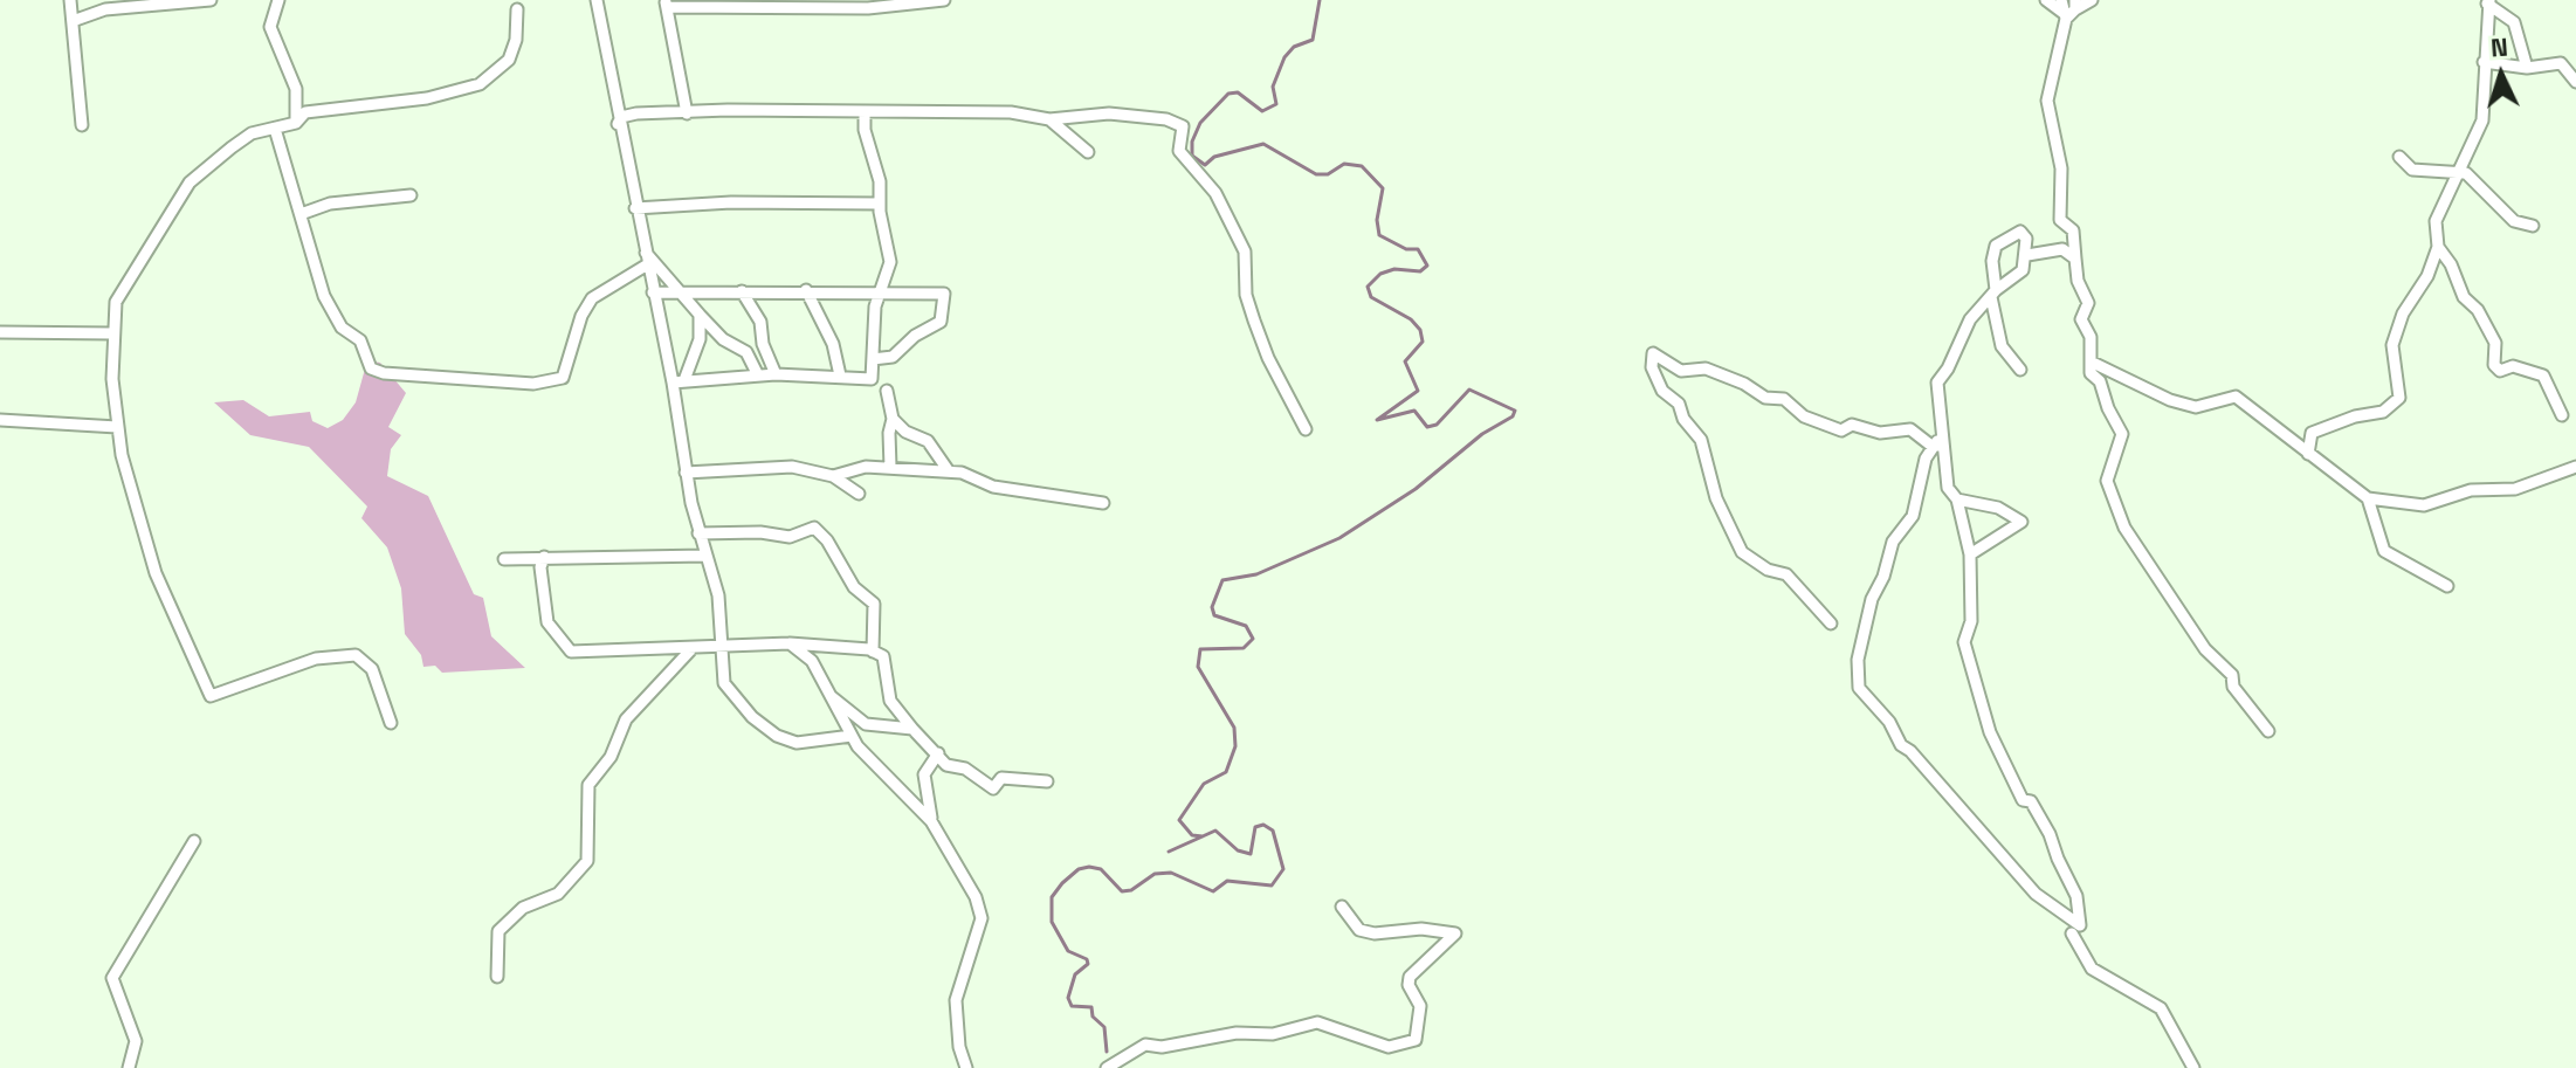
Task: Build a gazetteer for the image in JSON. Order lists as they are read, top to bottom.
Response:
{
  "north": "top"
}
